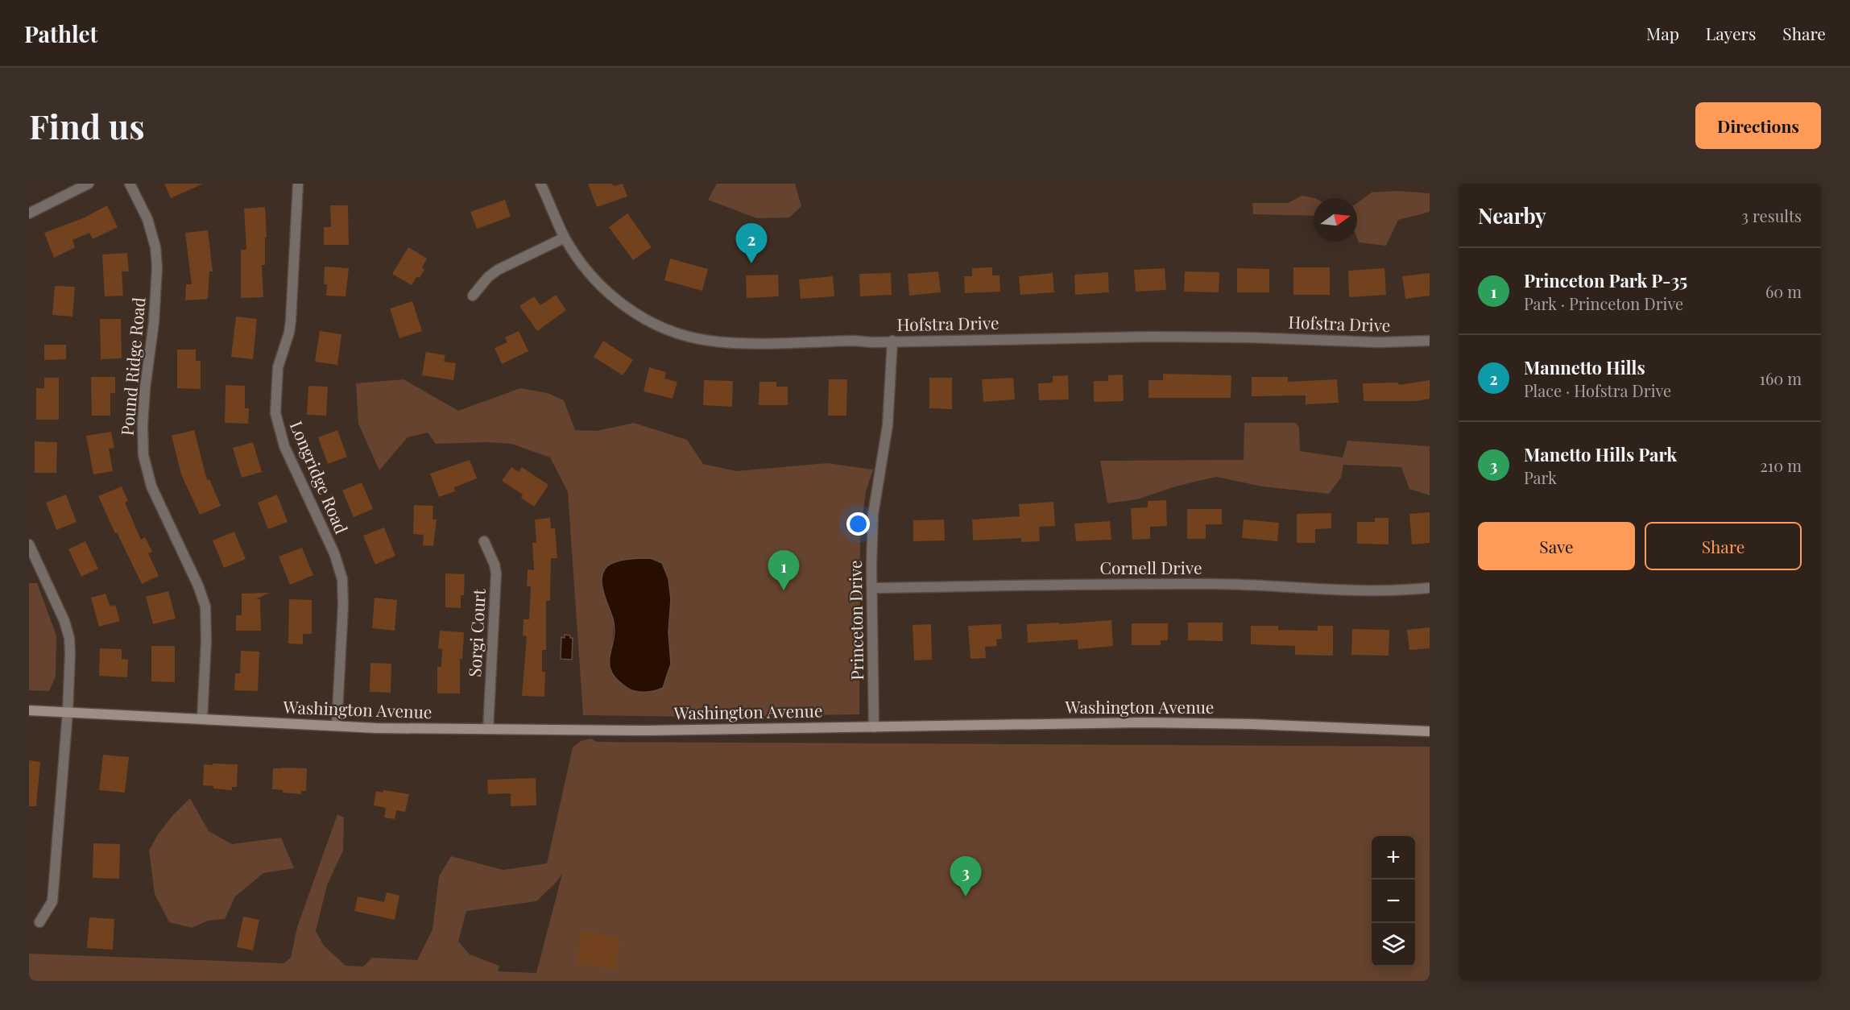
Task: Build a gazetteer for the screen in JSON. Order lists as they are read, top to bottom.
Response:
{
  "streets": {
    "main road": ["Washington Avenue"],
    "street": [
      "Hofstra Drive",
      "Pound Ridge Road",
      "Longridge Road",
      "Cornell Drive",
      "Princeton Drive",
      "Sorgi Court"
    ]
  },
  "crossings": [
    ["Hofstra Drive", "Princeton Drive"],
    ["Pound Ridge Road", "Washington Avenue"],
    ["Longridge Road", "Washington Avenue"],
    ["Cornell Drive", "Princeton Drive"],
    ["Princeton Drive", "Washington Avenue"],
    ["Sorgi Court", "Washington Avenue"]
  ],
  "north": "right",
  "page": {
    "header": "Pathlet",
    "nav": ["Map", "Layers", "Share"],
    "buttons": [
      "Directions",
      ["Save", "Share"]
    ],
    "title": "Find us",
    "heading": ["Nearby", "3 results"],
    "pins": ["2", "1", "3"],
    "list": [
      {
        "mark": "1",
        "name": "Princeton Park P-35",
        "note": "Park · Princeton Drive",
        "value": "60 m"
      },
      {
        "mark": "2",
        "name": "Mannetto Hills",
        "note": "Place · Hofstra Drive",
        "value": "160 m"
      },
      {
        "mark": "3",
        "name": "Manetto Hills Park",
        "note": "Park",
        "value": "210 m"
      }
    ],
    "map_buttons": ["+", "−"]
  }
}
